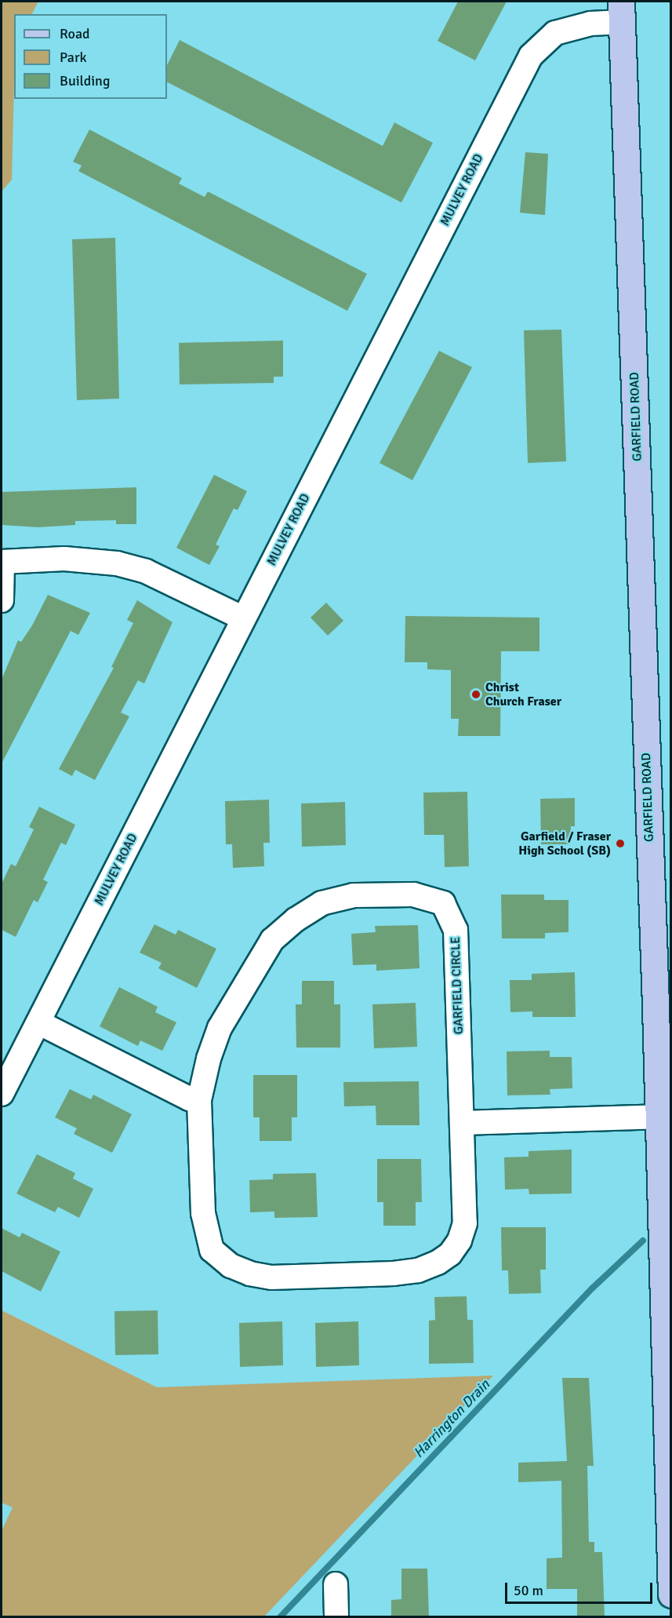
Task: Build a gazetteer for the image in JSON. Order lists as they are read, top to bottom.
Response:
{
  "streets": {
    "main road": ["GARFIELD ROAD"],
    "street": ["MULVEY ROAD", "GARFIELD CIRCLE"]
  },
  "crossings": [
    ["MULVEY ROAD", "GARFIELD ROAD"]
  ],
  "water": ["Harrington Drain"],
  "places": ["Christ Church Fraser", "Garfield / Fraser High School (SB)"],
  "legend": ["Road", "Park", "Building"],
  "scale_bar": "50 m"
}
